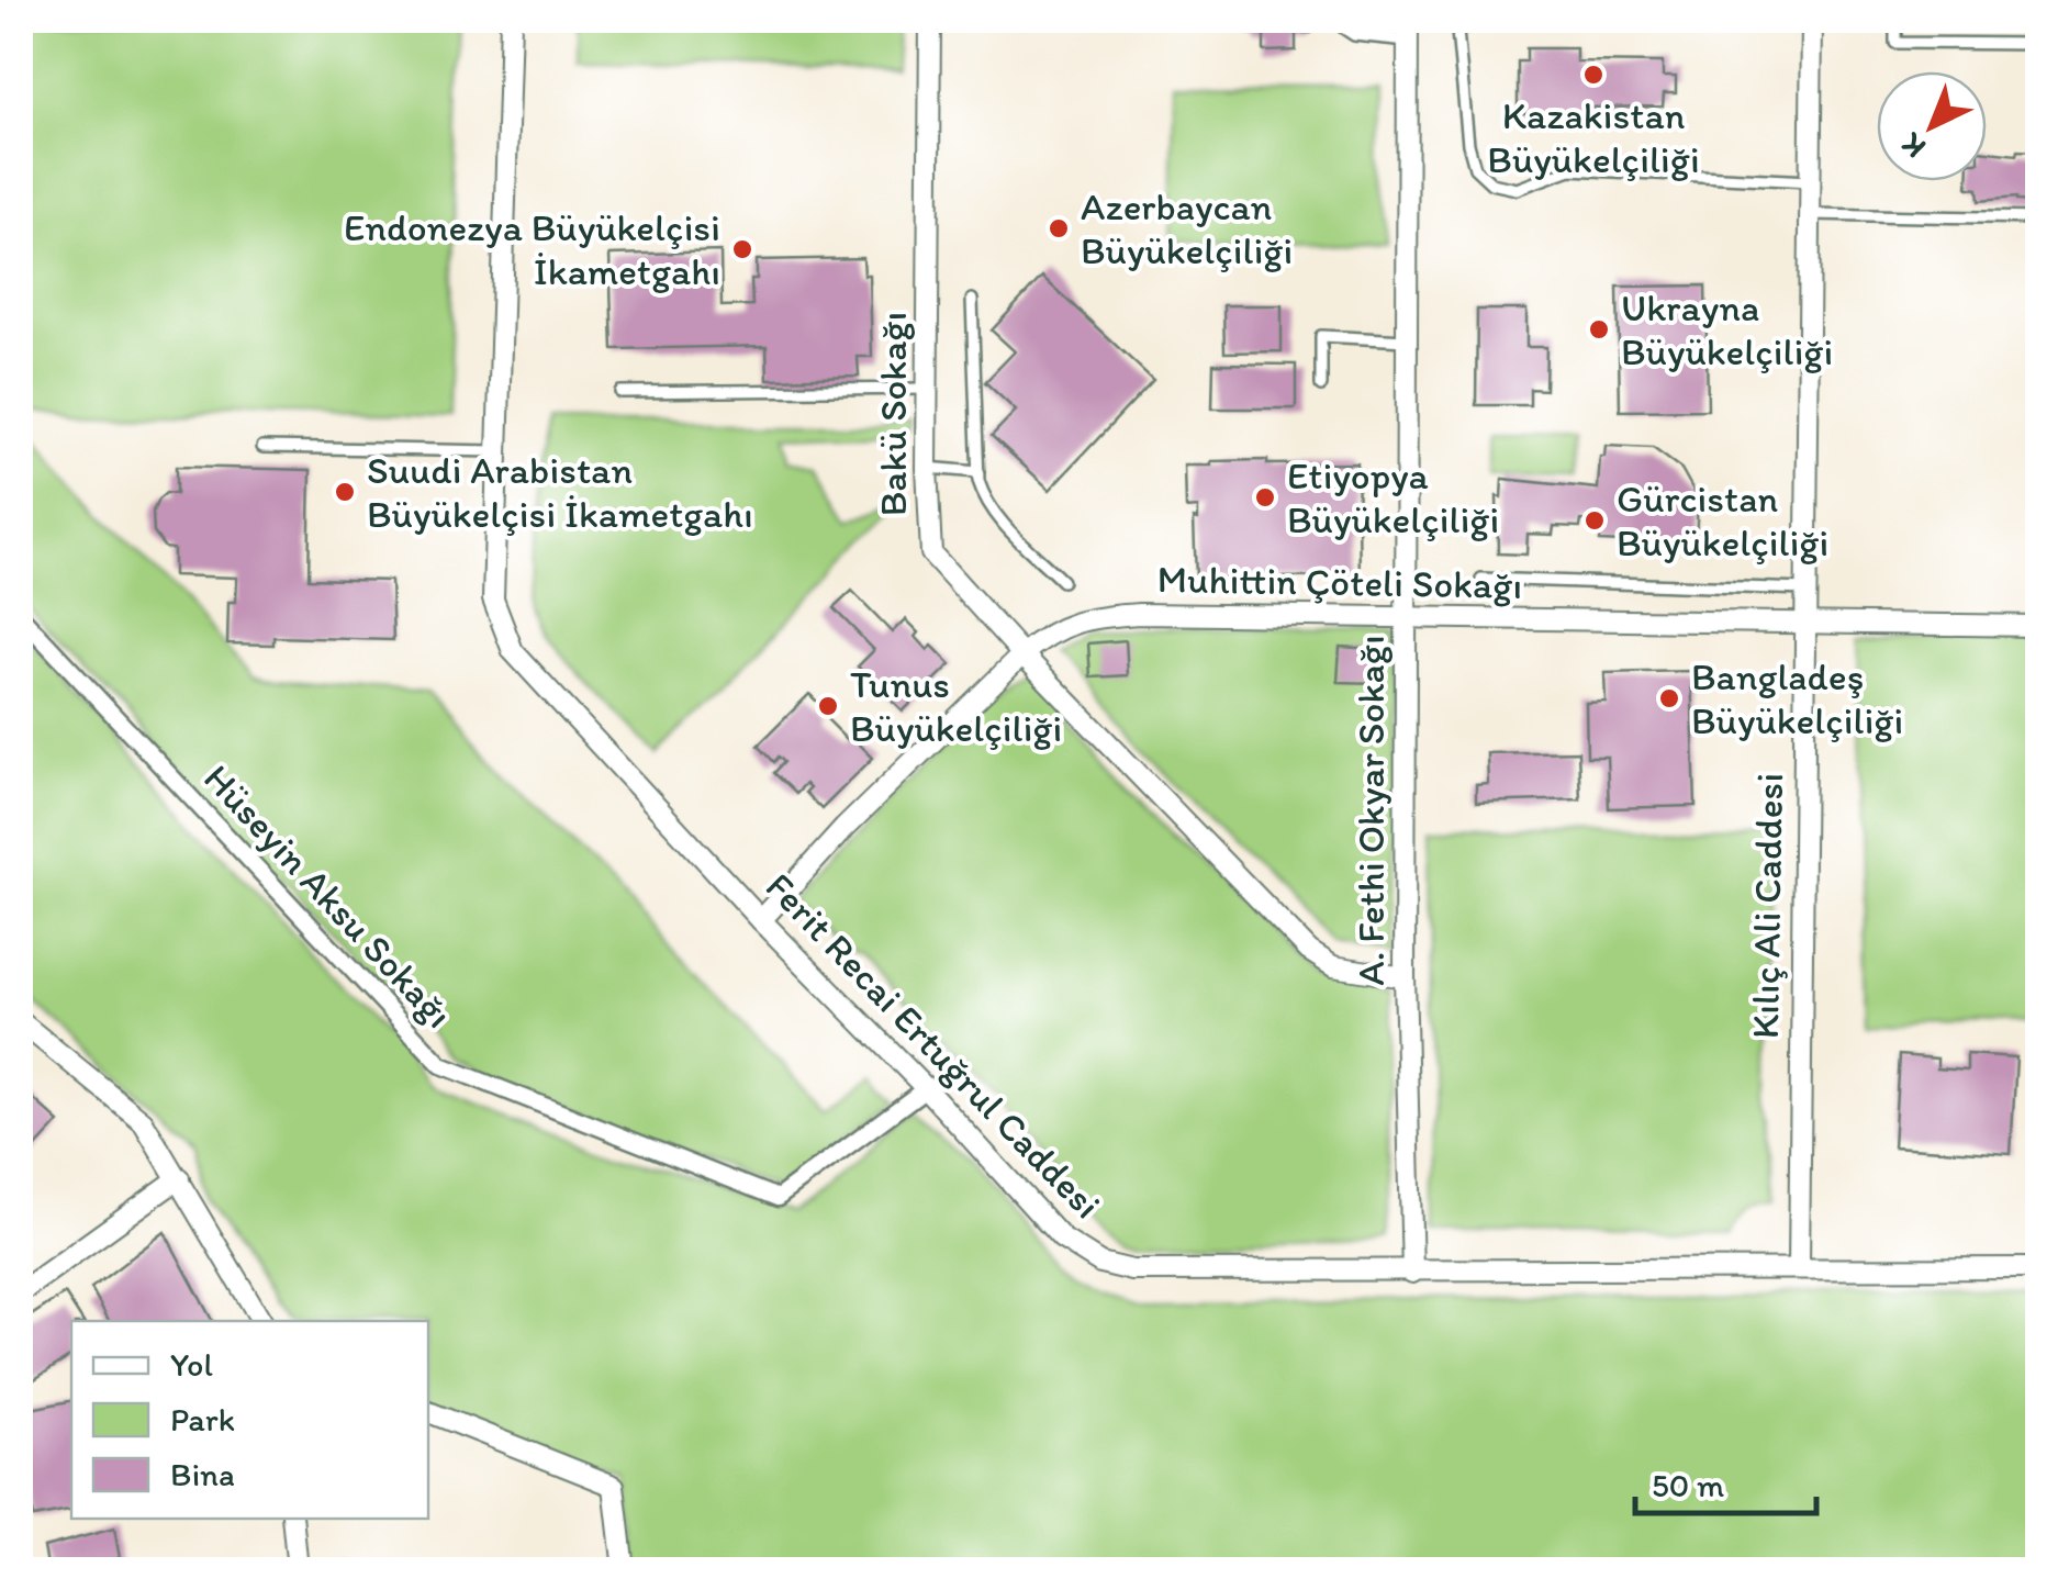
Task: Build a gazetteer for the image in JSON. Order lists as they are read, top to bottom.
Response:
{
  "streets": {
    "street": [
      "Bakü Sokağı",
      "Muhittin Çöteli Sokağı",
      "A. Fethi Okyar Sokağı",
      "Hüseyin Aksu Sokağı",
      "Kılıç Ali Caddesi",
      "Ferit Recai Ertuğrul Caddesi"
    ]
  },
  "crossings": [
    ["Bakü Sokağı", "Muhittin Çöteli Sokağı"],
    ["Bakü Sokağı", "A. Fethi Okyar Sokağı"],
    ["Muhittin Çöteli Sokağı", "A. Fethi Okyar Sokağı"],
    ["Muhittin Çöteli Sokağı", "Kılıç Ali Caddesi"],
    ["Muhittin Çöteli Sokağı", "Ferit Recai Ertuğrul Caddesi"],
    ["A. Fethi Okyar Sokağı", "Ferit Recai Ertuğrul Caddesi"],
    ["Hüseyin Aksu Sokağı", "Ferit Recai Ertuğrul Caddesi"],
    ["Kılıç Ali Caddesi", "Ferit Recai Ertuğrul Caddesi"]
  ],
  "places": [
    "Kazakistan Büyükelçiliği",
    "Azerbaycan Büyükelçiliği",
    "Endonezya Büyükelçisi İkametgahı",
    "Ukrayna Büyükelçiliği",
    "Suudi Arabistan Büyükelçisi İkametgahı",
    "Etiyopya Büyükelçiliği",
    "Gürcistan Büyükelçiliği",
    "Bangladeş Büyükelçiliği",
    "Tunus Büyükelçiliği"
  ],
  "legend": ["Yol", "Park", "Bina"],
  "scale_bar": "50 m",
  "north": "bottom left"
}
